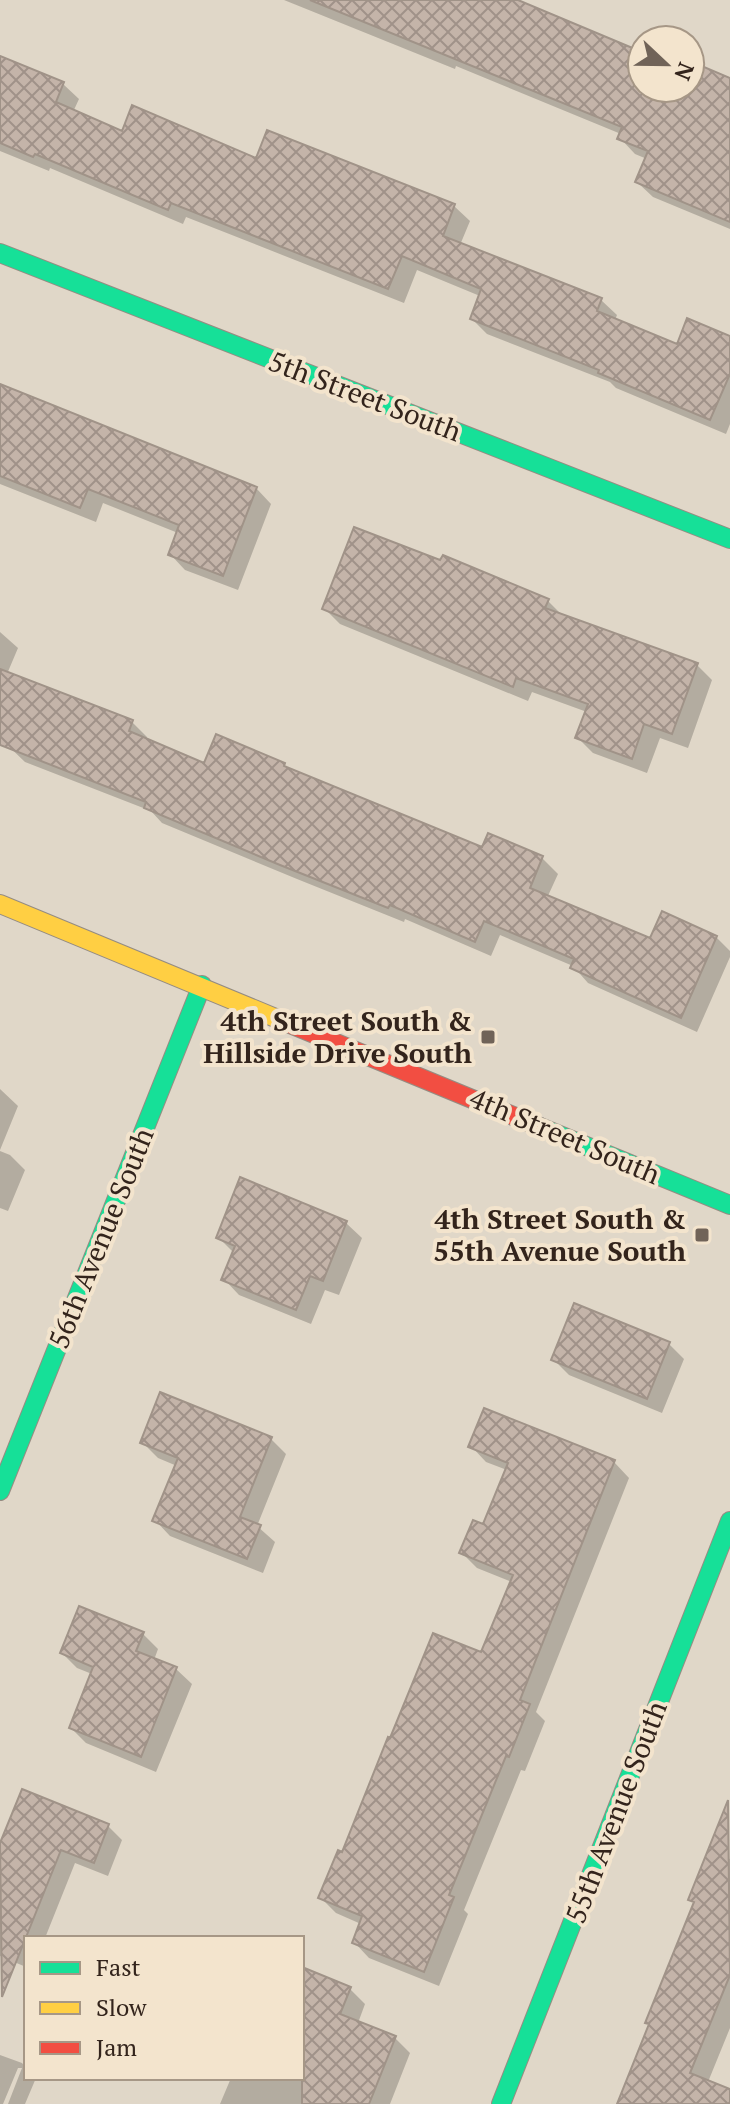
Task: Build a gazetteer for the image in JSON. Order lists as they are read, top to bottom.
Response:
{
  "streets": {
    "street": [
      "5th Street South",
      "4th Street South",
      "56th Avenue South",
      "55th Avenue South"
    ]
  },
  "crossings": [
    ["4th Street South", "56th Avenue South"]
  ],
  "places": {
    "transit": ["4th Street South & Hillside Drive South", "4th Street South & 55th Avenue South"]
  },
  "legend": ["Fast", "Slow", "Jam"],
  "north": "right"
}
